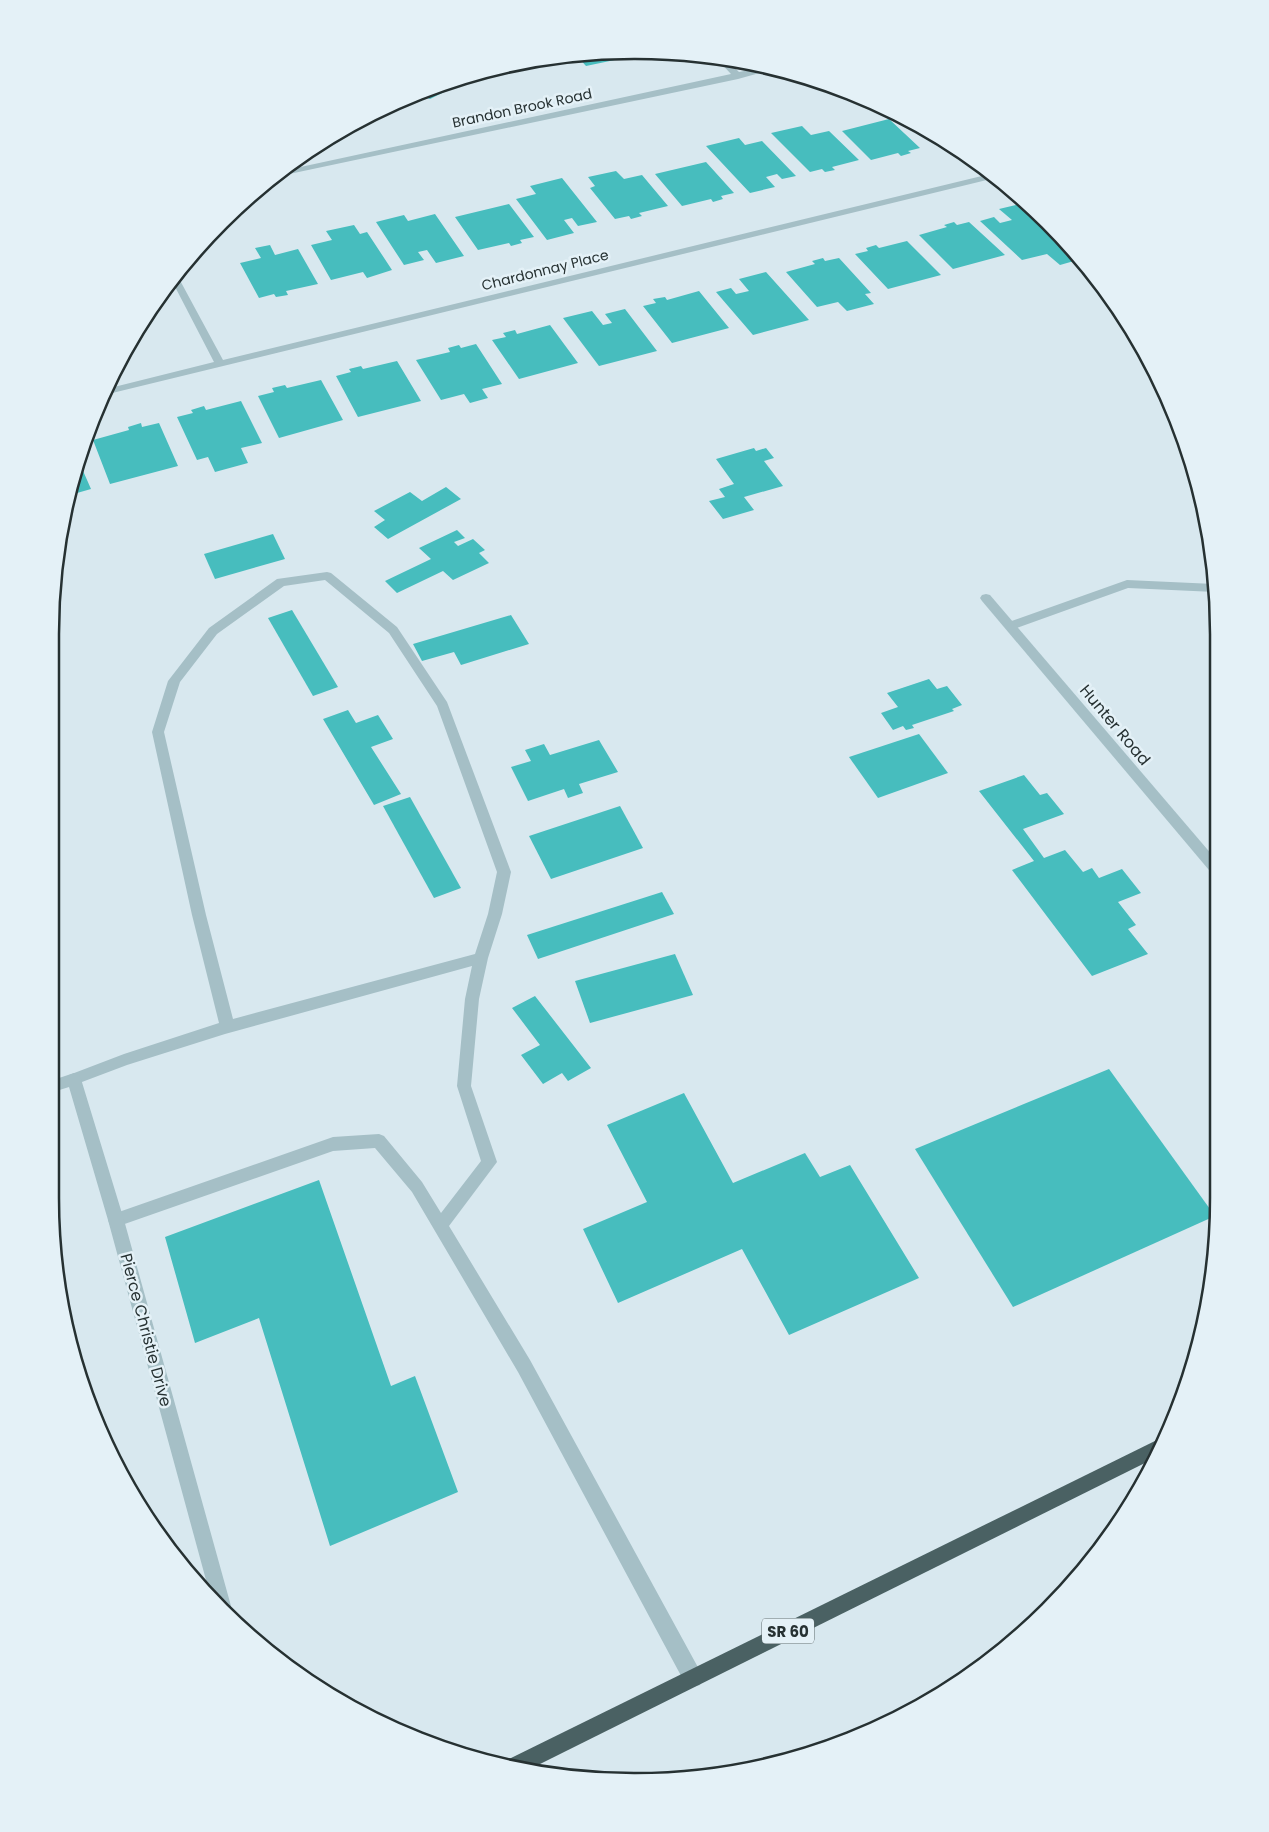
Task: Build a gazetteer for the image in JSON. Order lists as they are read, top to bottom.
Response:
{
  "streets": {
    "highway": ["SR 60"],
    "street": [
      "Brandon Brook Road",
      "Chardonnay Place",
      "Hunter Road",
      "Pierce Christie Drive"
    ]
  }
}
